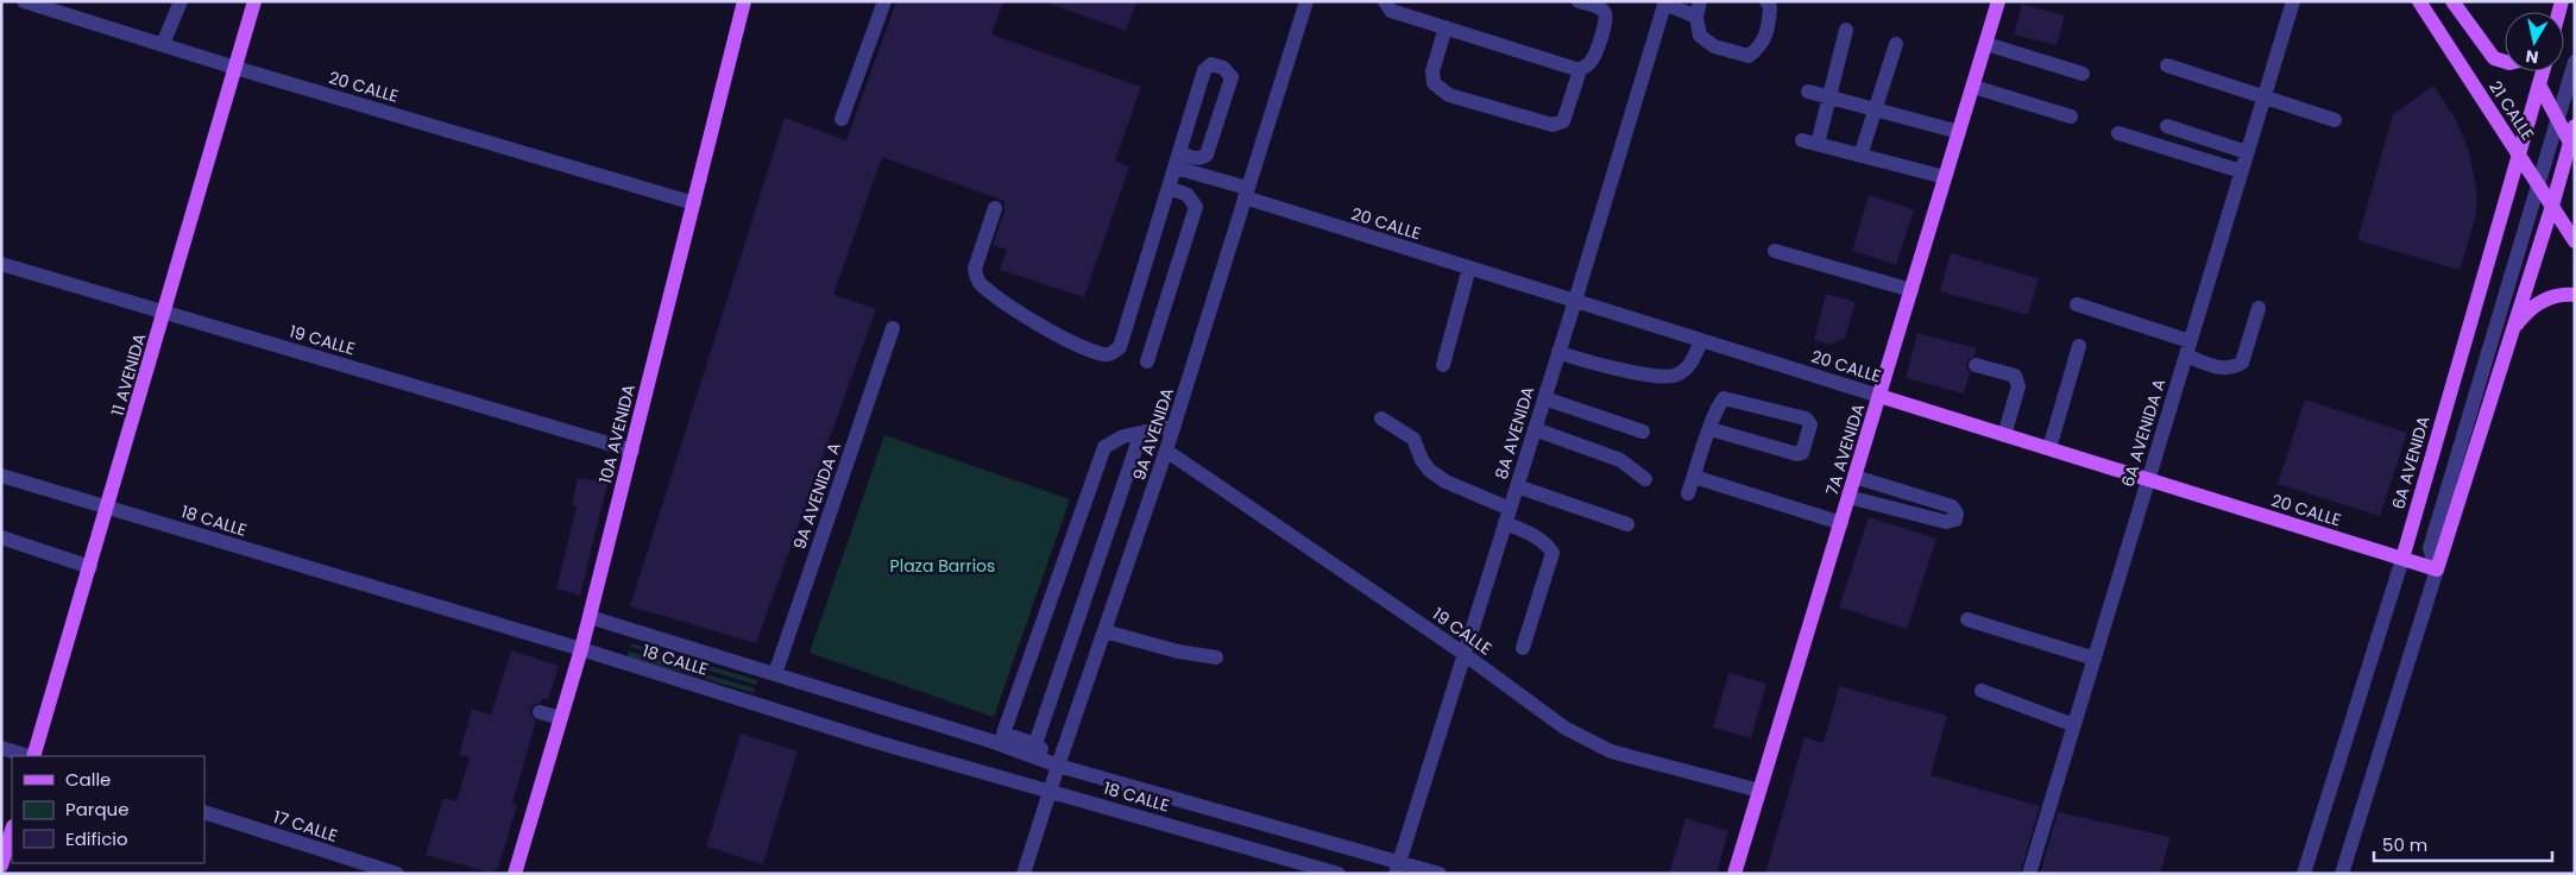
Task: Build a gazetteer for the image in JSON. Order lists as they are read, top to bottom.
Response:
{
  "streets": {
    "main road": [
      "20 CALLE",
      "21 CALLE",
      "11 AVENIDA",
      "10A AVENIDA",
      "7A AVENIDA",
      "6A AVENIDA"
    ],
    "street": [
      "19 CALLE",
      "8A AVENIDA",
      "6A AVENIDA A",
      "9A AVENIDA",
      "9A AVENIDA A",
      "18 CALLE",
      "17 CALLE"
    ]
  },
  "crossings": [
    ["20 CALLE", "11 AVENIDA"],
    ["20 CALLE", "8A AVENIDA"],
    ["20 CALLE", "6A AVENIDA A"],
    ["20 CALLE", "10A AVENIDA"],
    ["20 CALLE", "9A AVENIDA"],
    ["20 CALLE", "7A AVENIDA"],
    ["20 CALLE", "6A AVENIDA"],
    ["21 CALLE", "6A AVENIDA"],
    ["19 CALLE", "11 AVENIDA"],
    ["19 CALLE", "8A AVENIDA"],
    ["19 CALLE", "10A AVENIDA"],
    ["19 CALLE", "9A AVENIDA"],
    ["19 CALLE", "7A AVENIDA"],
    ["11 AVENIDA", "18 CALLE"],
    ["8A AVENIDA", "18 CALLE"],
    ["10A AVENIDA", "18 CALLE"],
    ["9A AVENIDA", "18 CALLE"],
    ["9A AVENIDA A", "18 CALLE"]
  ],
  "parks": ["Plaza Barrios"],
  "legend": ["Calle", "Parque", "Edificio"],
  "scale_bar": "50 m",
  "north": "bottom"
}
